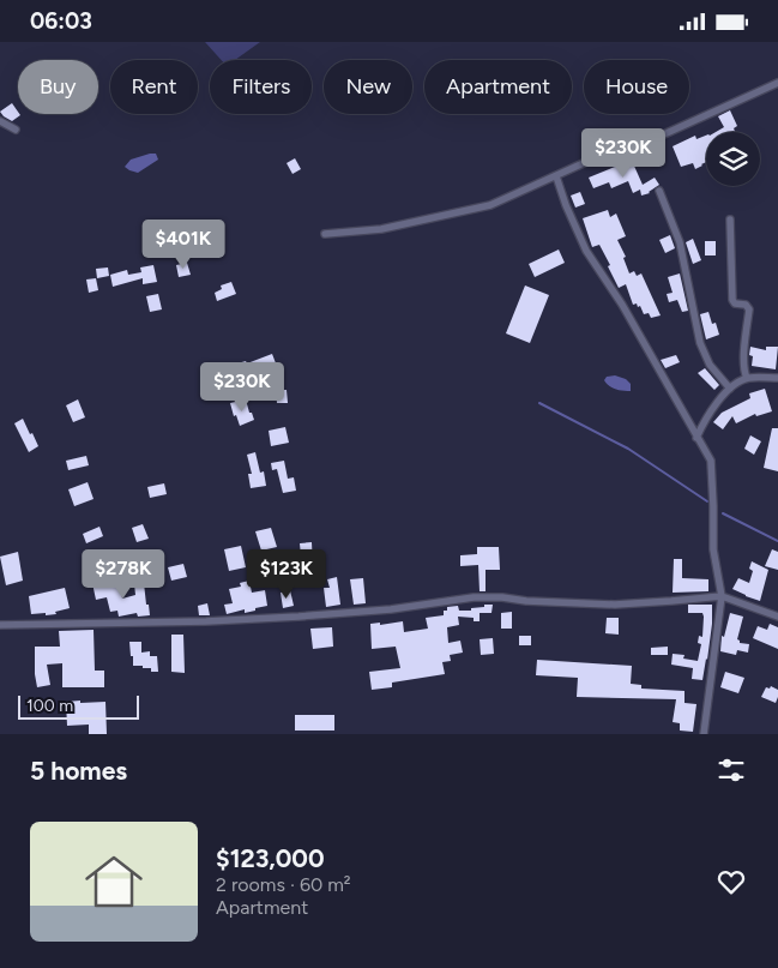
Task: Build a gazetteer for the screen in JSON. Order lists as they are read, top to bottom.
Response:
{
  "scale_bar": "100 m",
  "page": {
    "status": "06:03",
    "chip": [
      "Buy",
      "Rent",
      "Filters",
      "New",
      "Apartment",
      "House"
    ],
    "price": [
      "$230K",
      "$401K",
      "$230K",
      "$278K",
      "$123K"
    ],
    "scale": "100 m",
    "heading": "5 homes",
    "list": [
      {
        "name": "$123,000",
        "note": "2 rooms · 60 m² · Apartment"
      }
    ]
  }
}
